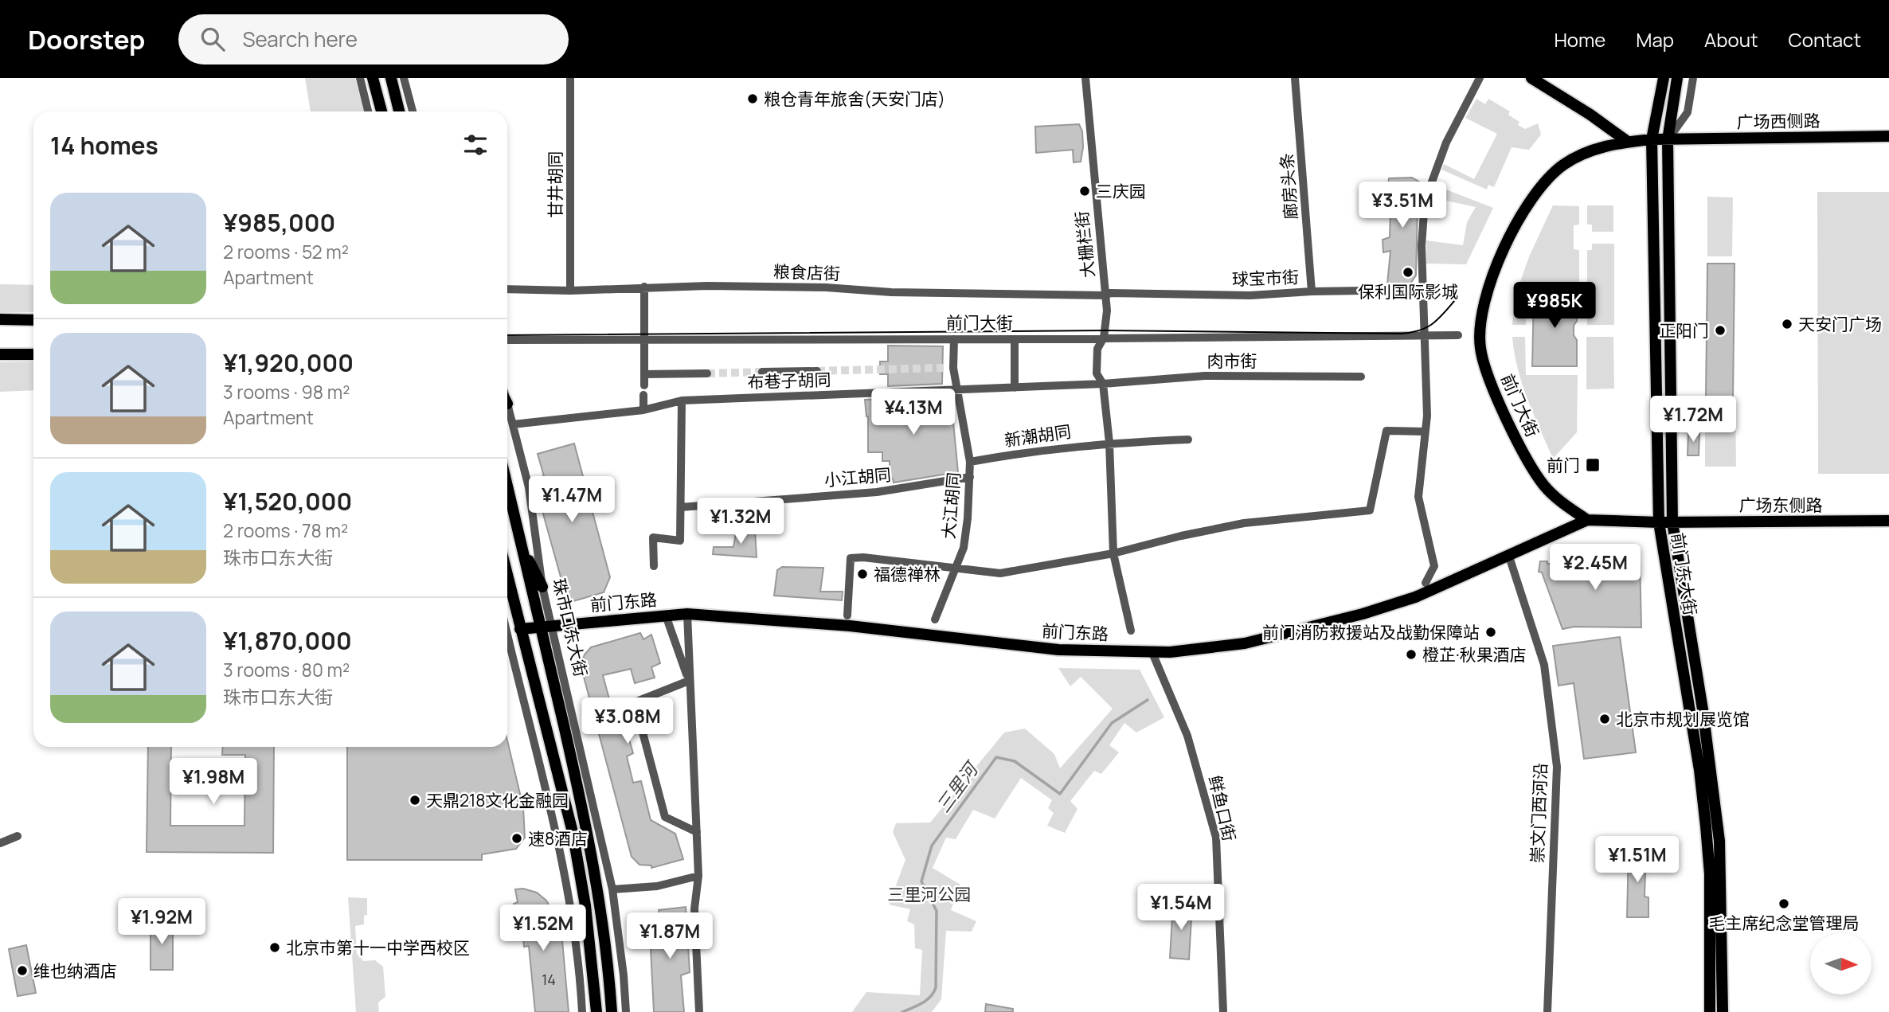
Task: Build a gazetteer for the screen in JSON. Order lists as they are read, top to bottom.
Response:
{
  "streets": {
    "main road": [
      "广场西侧路",
      "前门大街",
      "广场东侧路",
      "前门东大街",
      "前门东路",
      "珠市口东大街"
    ],
    "street": [
      "甘井胡同",
      "廊房头条",
      "大栅栏街",
      "粮食店街",
      "球宝市街",
      "肉市街",
      "布巷子胡同",
      "新潮胡同",
      "小江胡同",
      "大江胡同",
      "鲜鱼口街",
      "崇文门西河沿"
    ]
  },
  "crossings": [
    ["广场西侧路", "前门大街"],
    ["广场西侧路", "前门东大街"],
    ["甘井胡同", "粮食店街"],
    ["廊房头条", "球宝市街"],
    ["大栅栏街", "粮食店街"],
    ["大栅栏街", "球宝市街"],
    ["大栅栏街", "前门大街"],
    ["粮食店街", "球宝市街"],
    ["前门大街", "广场东侧路"],
    ["前门大街", "大江胡同"],
    ["前门大街", "前门东路"],
    ["肉市街", "布巷子胡同"],
    ["布巷子胡同", "大江胡同"],
    ["布巷子胡同", "珠市口东大街"],
    ["新潮胡同", "大江胡同"],
    ["小江胡同", "大江胡同"],
    ["广场东侧路", "前门东大街"],
    ["广场东侧路", "前门东路"],
    ["前门东路", "珠市口东大街"],
    ["前门东路", "鲜鱼口街"],
    ["前门东路", "崇文门西河沿"]
  ],
  "water": ["三里河"],
  "parks": ["三里河公园"],
  "places": {
    "other": [
      "粮仓青年旅舍(天安门店)",
      "三庆园",
      "保利国际影城",
      "天安门广场",
      "正阳门",
      "福德禅林",
      "前门消防救援站及战勤保障站",
      "橙芷·秋果酒店",
      "北京市规划展览馆",
      "天鼎218文化金融园",
      "速8酒店",
      "毛主席纪念堂管理局",
      "北京市第十一中学西校区",
      "维也纳酒店"
    ],
    "transit": ["前门"]
  },
  "house_numbers": ["14"],
  "north": "right",
  "page": {
    "header": "Doorstep",
    "search": "Search here",
    "nav": [
      "Home",
      "Map",
      "About",
      "Contact"
    ],
    "heading": "14 homes",
    "list": [
      {
        "name": "¥985,000",
        "note": "2 rooms · 52 m² · Apartment"
      },
      {
        "name": "¥1,920,000",
        "note": "3 rooms · 98 m² · Apartment"
      },
      {
        "name": "¥1,520,000",
        "note": "2 rooms · 78 m² · 珠市口东大街"
      },
      {
        "name": "¥1,870,000",
        "note": "3 rooms · 80 m² · 珠市口东大街"
      }
    ],
    "price": [
      "¥3.51M",
      "¥985K",
      "¥4.13M",
      "¥1.72M",
      "¥1.47M",
      "¥1.32M",
      "¥2.45M",
      "¥3.08M",
      "¥1.98M",
      "¥1.51M",
      "¥1.54M",
      "¥1.92M",
      "¥1.52M",
      "¥1.87M"
    ]
  }
}
